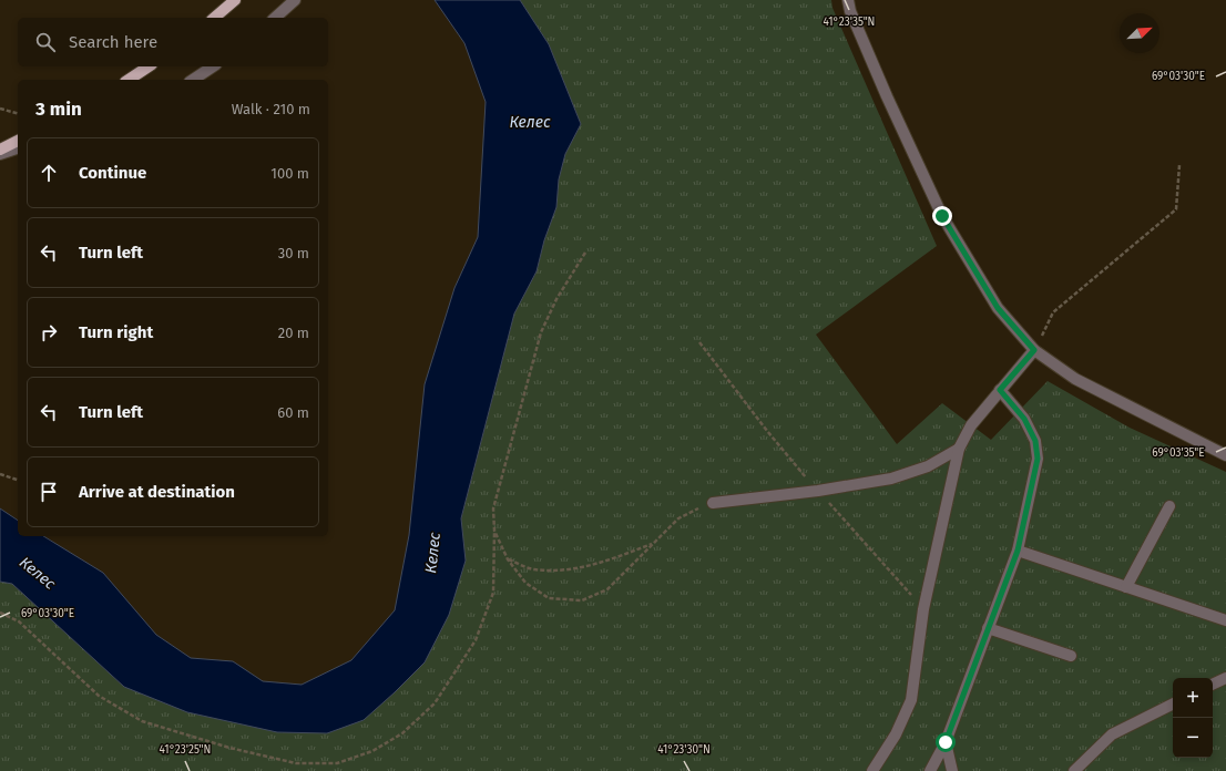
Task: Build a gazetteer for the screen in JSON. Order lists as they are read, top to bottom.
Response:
{
  "water": ["Келес"],
  "north": "top right",
  "page": {
    "search": "Search here",
    "heading": ["3 min", "Walk · 210 m"],
    "list": [
      ["Continue", "100 m"],
      ["Turn left", "30 m"],
      ["Turn right", "20 m"],
      ["Turn left", "60 m"],
      "Arrive at destination"
    ],
    "map_buttons": ["+", "−"]
  },
  "coordinates": [
    "41°23'35\"N",
    "69°03'30\"E",
    "69°03'35\"E",
    "41°23'25\"N",
    "41°23'30\"N"
  ]
}
